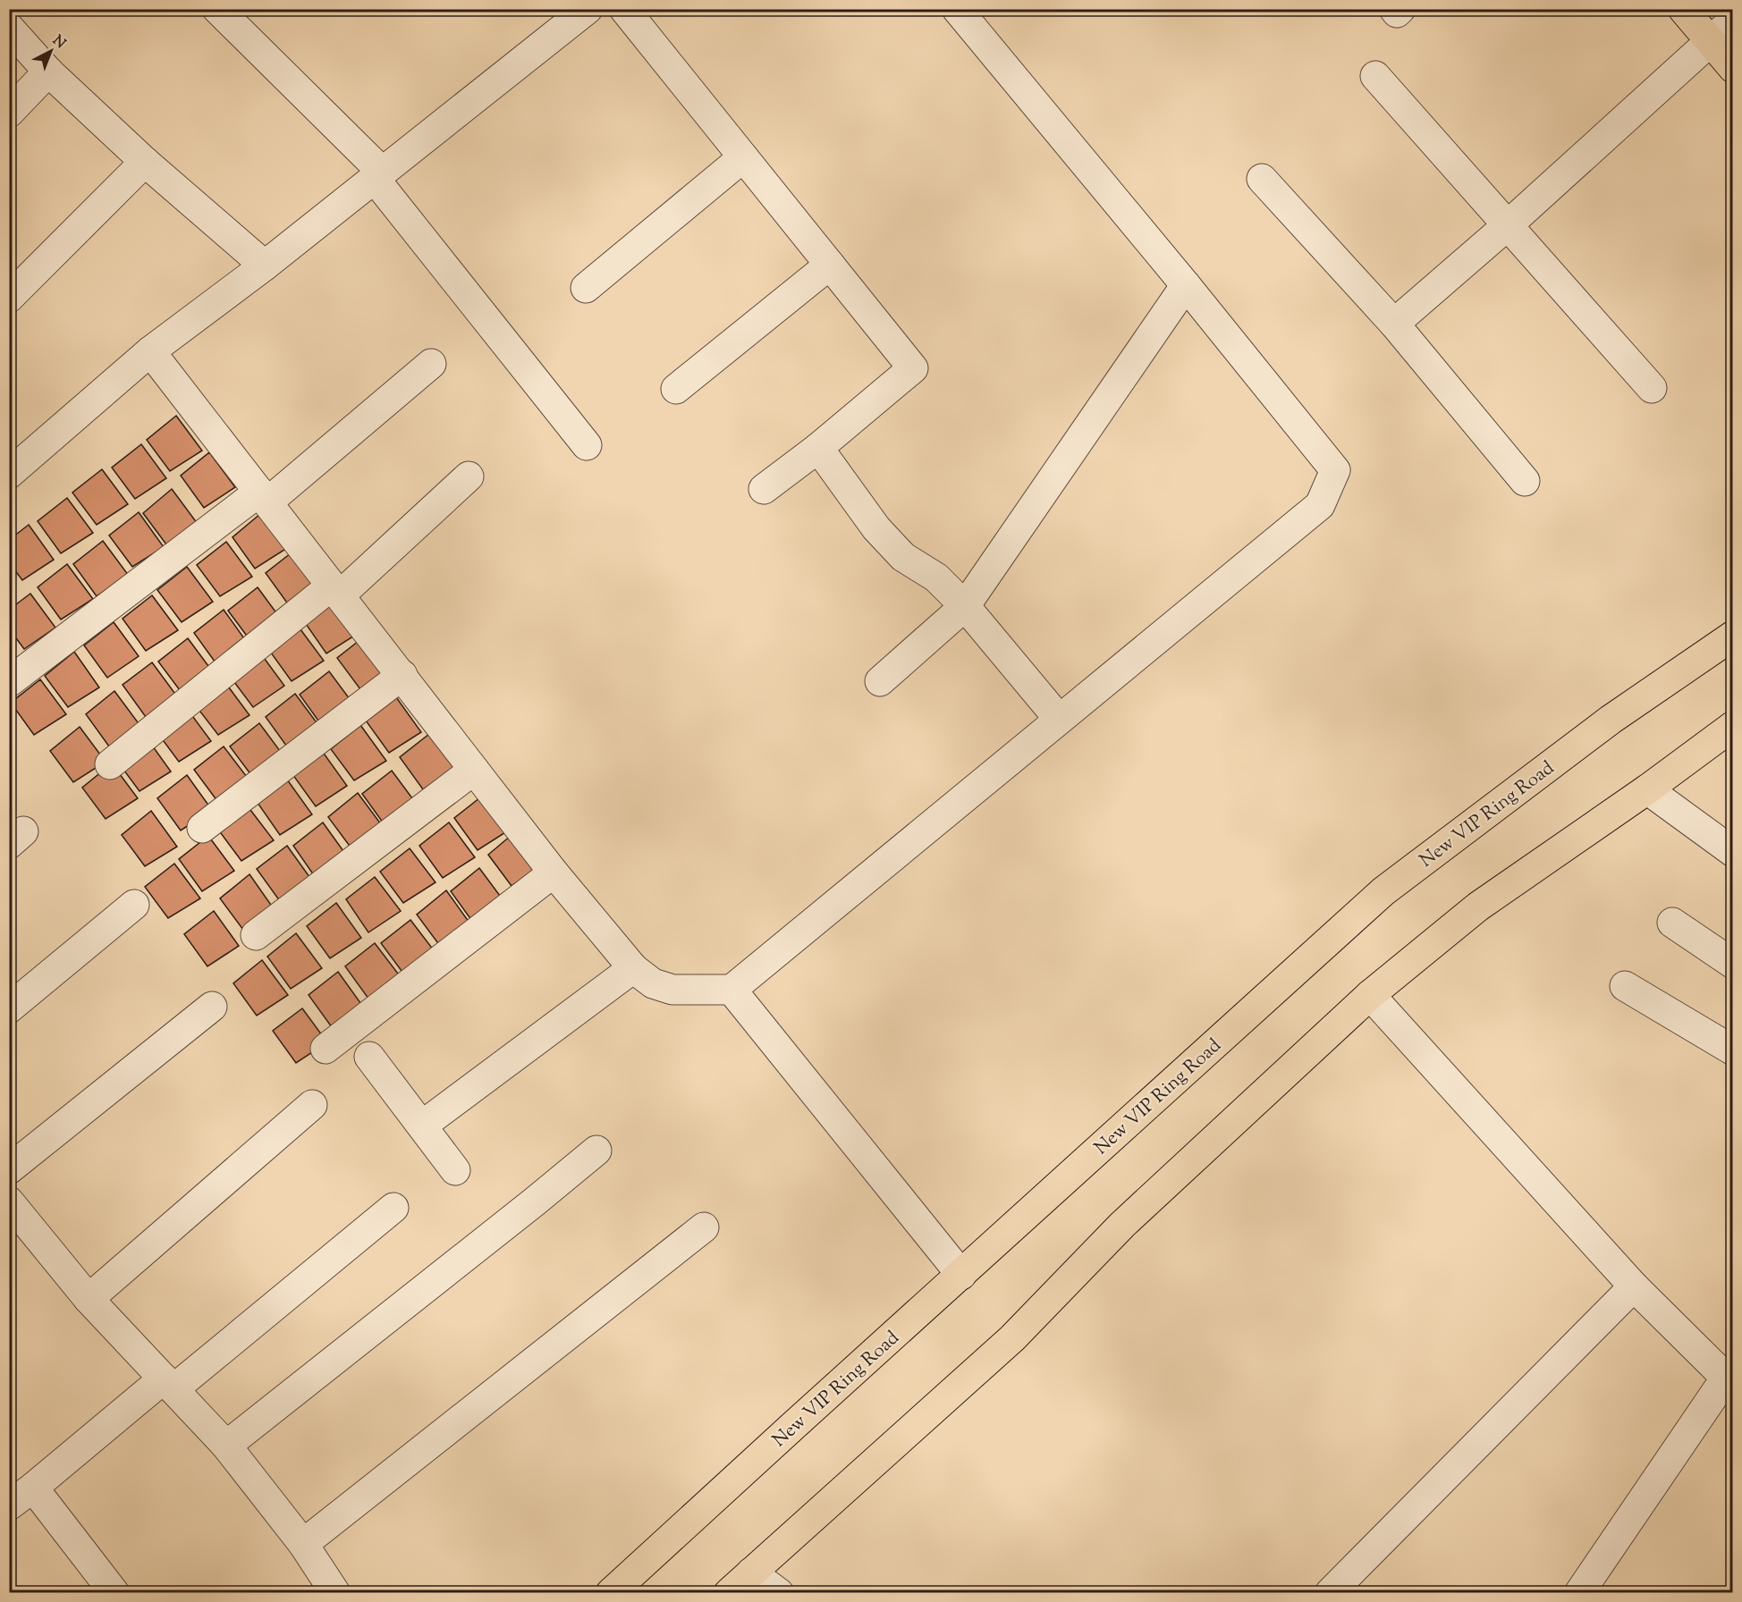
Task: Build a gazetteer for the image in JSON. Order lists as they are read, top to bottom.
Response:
{
  "streets": {
    "main road": ["New VIP Ring Road"]
  },
  "north": "top right"
}
